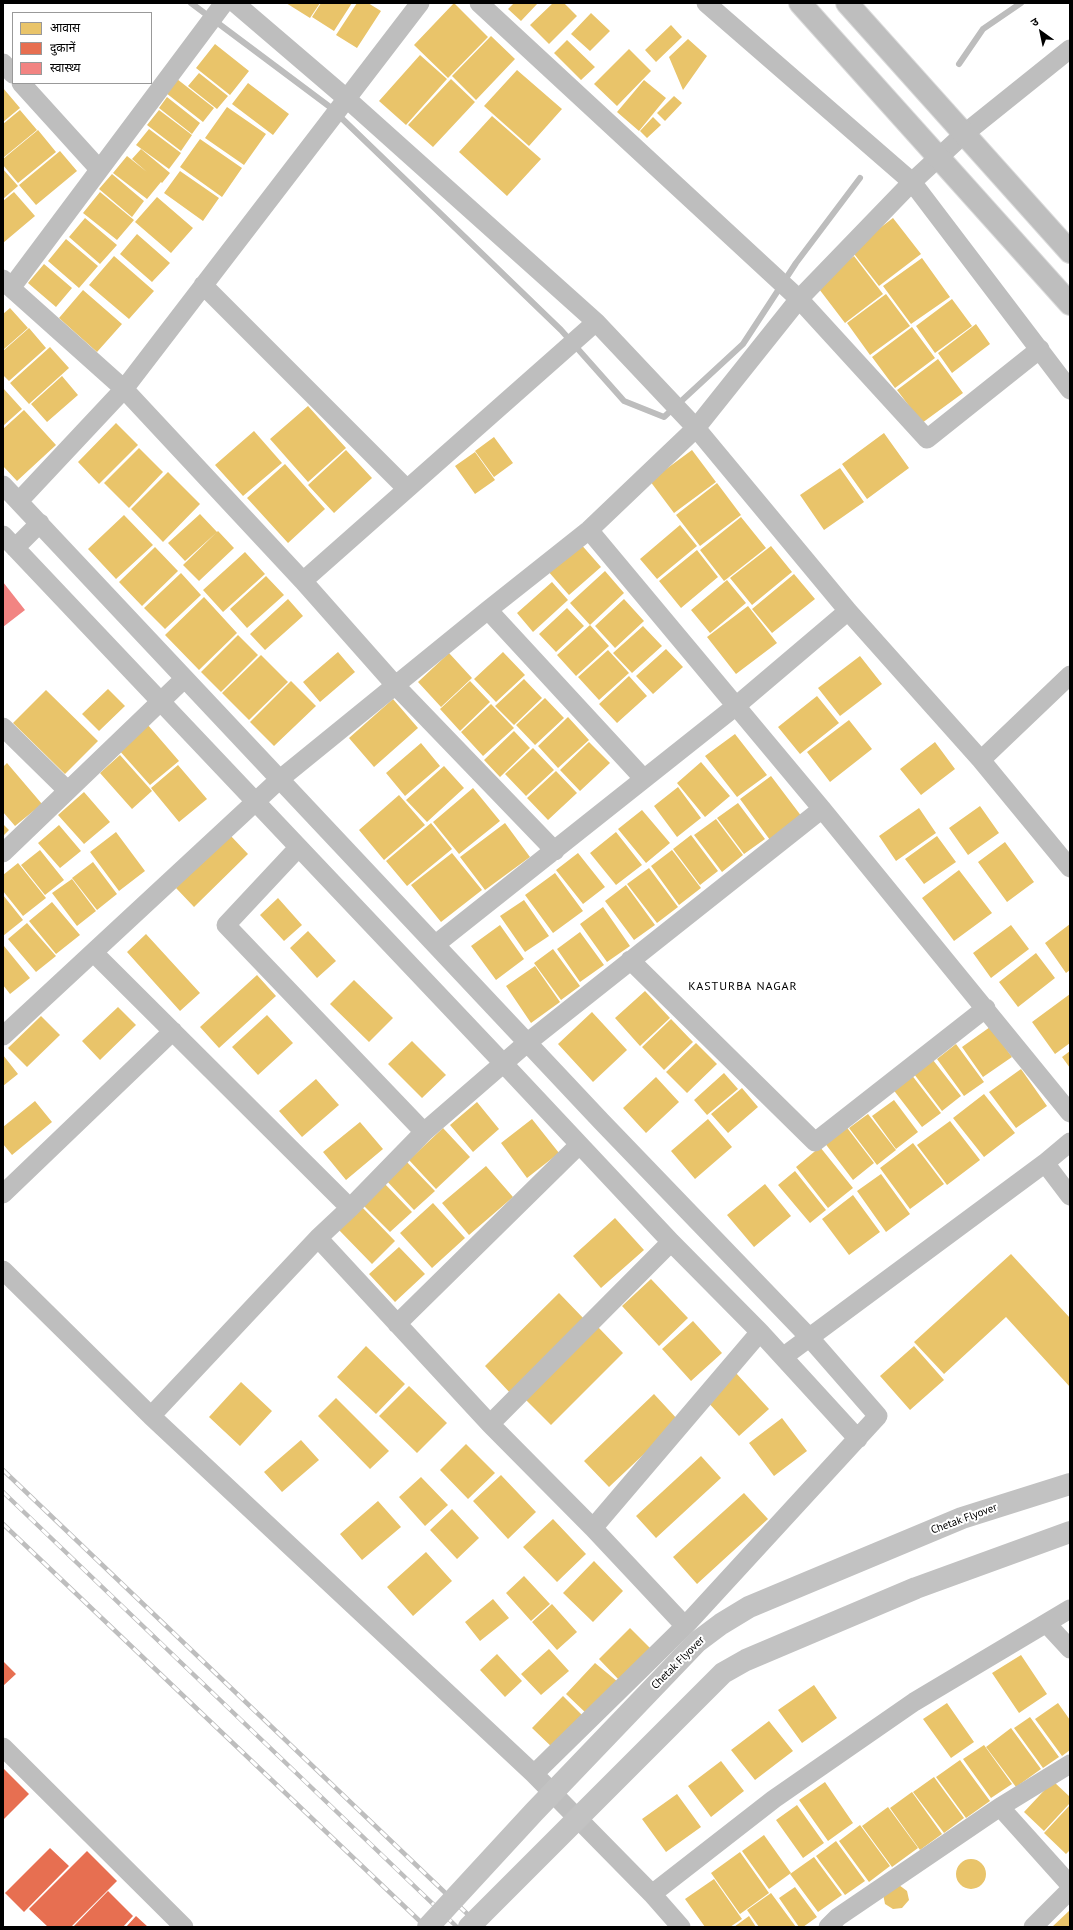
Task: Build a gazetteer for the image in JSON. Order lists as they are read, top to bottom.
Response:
{
  "streets": {
    "main road": ["Chetak Flyover"]
  },
  "districts": ["KASTURBA NAGAR"],
  "legend": ["आवास", "दुकानें", "स्वास्थ्य"],
  "north": "top left"
}
